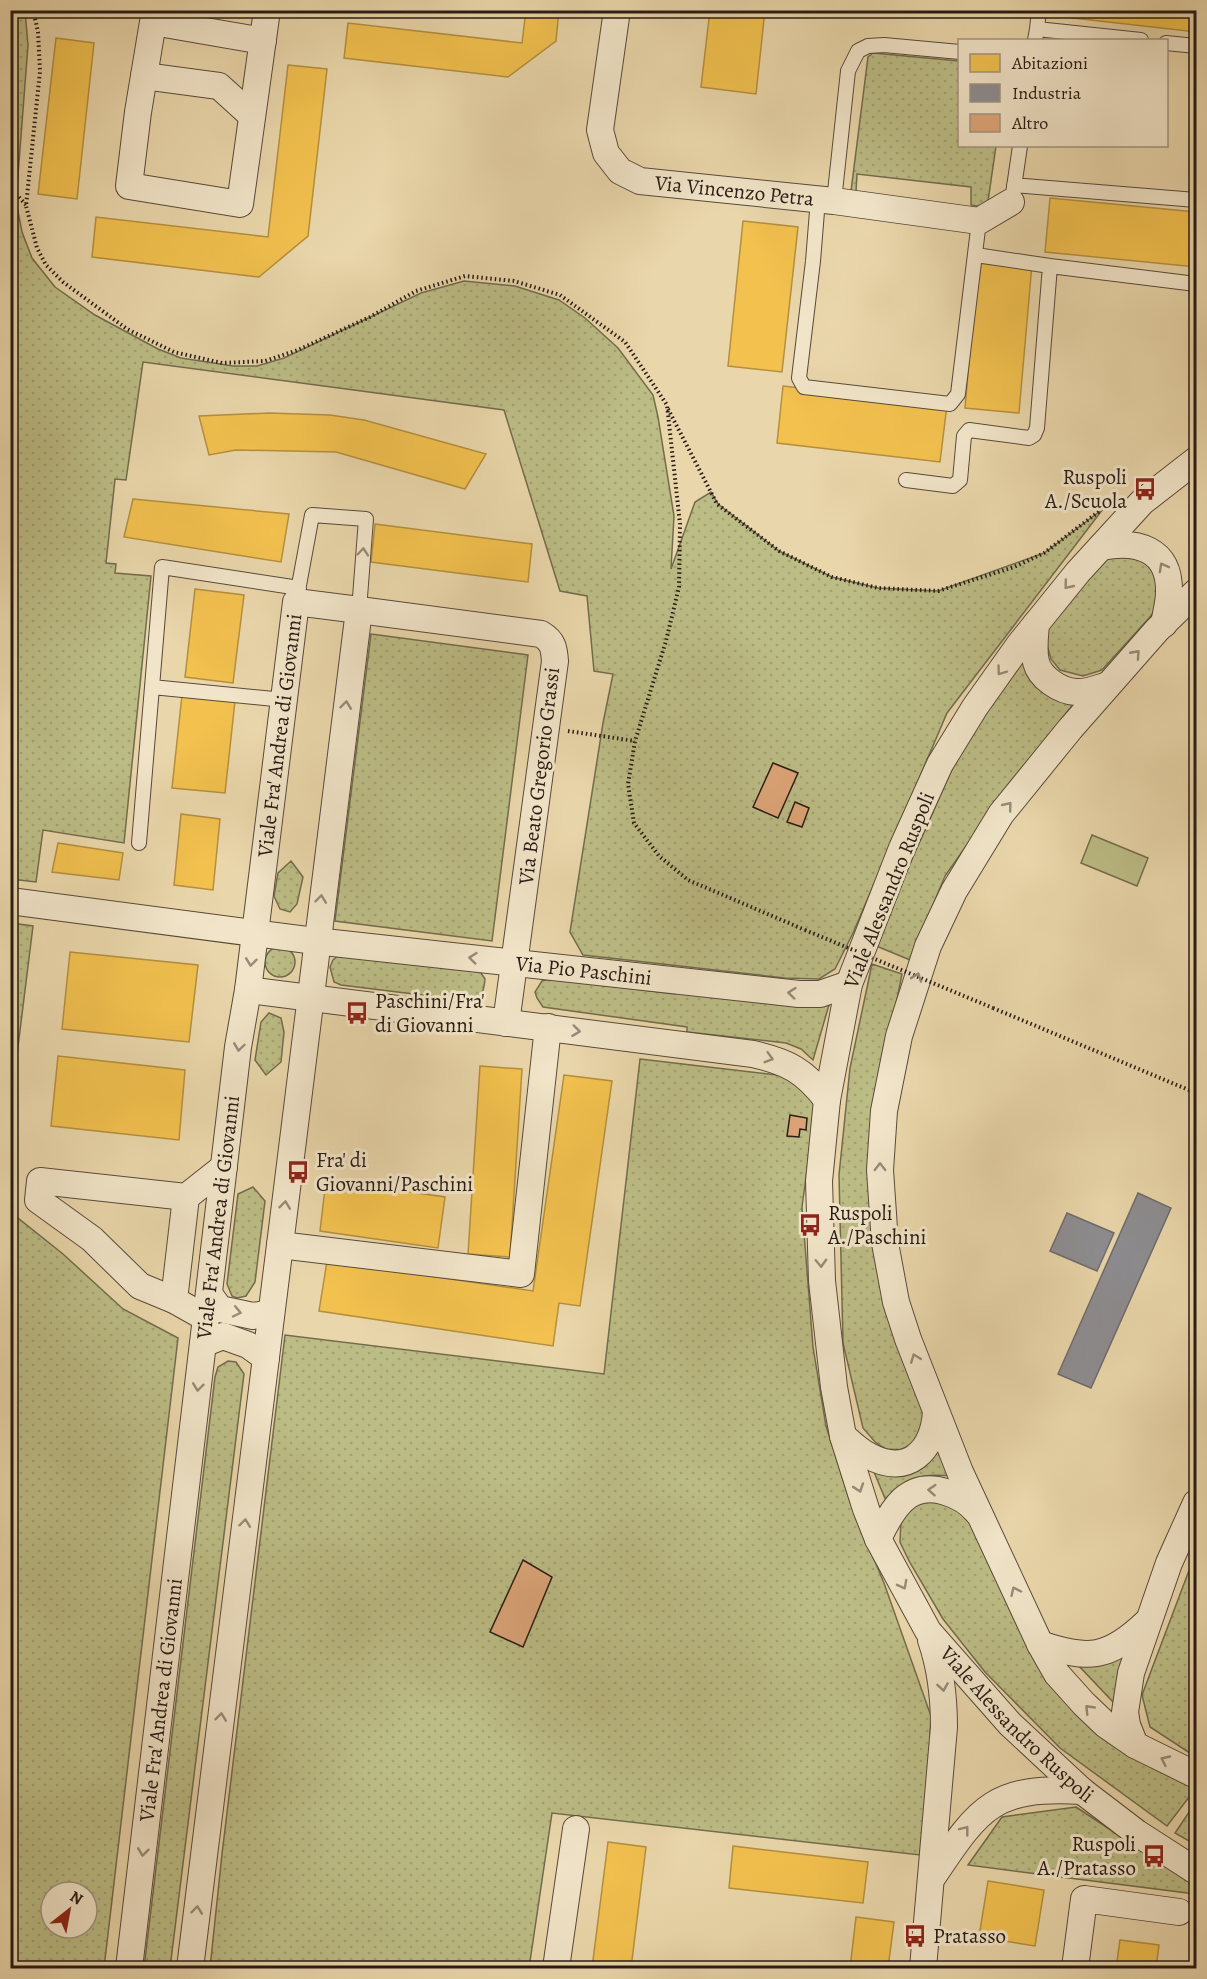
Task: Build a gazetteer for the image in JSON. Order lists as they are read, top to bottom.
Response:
{
  "streets": {
    "street": [
      "Via Vincenzo Petra",
      "Viale Fra' Andrea di Giovanni",
      "Via Beato Gregorio Grassi",
      "Viale Alessandro Ruspoli",
      "Via Pio Paschini"
    ]
  },
  "crossings": [
    ["Viale Fra' Andrea di Giovanni", "Via Beato Gregorio Grassi"],
    ["Viale Fra' Andrea di Giovanni", "Via Pio Paschini"],
    ["Via Beato Gregorio Grassi", "Via Pio Paschini"],
    ["Viale Alessandro Ruspoli", "Via Pio Paschini"]
  ],
  "places": {
    "bus stop": [
      "Ruspoli A./Scuola",
      "Paschini/Fra' di Giovanni",
      "Fra' di Giovanni/Paschini",
      "Ruspoli A./Paschini",
      "Ruspoli A./Pratasso",
      "Pratasso"
    ]
  },
  "legend": ["Abitazioni", "Industria", "Altro"],
  "north": "top right"
}
